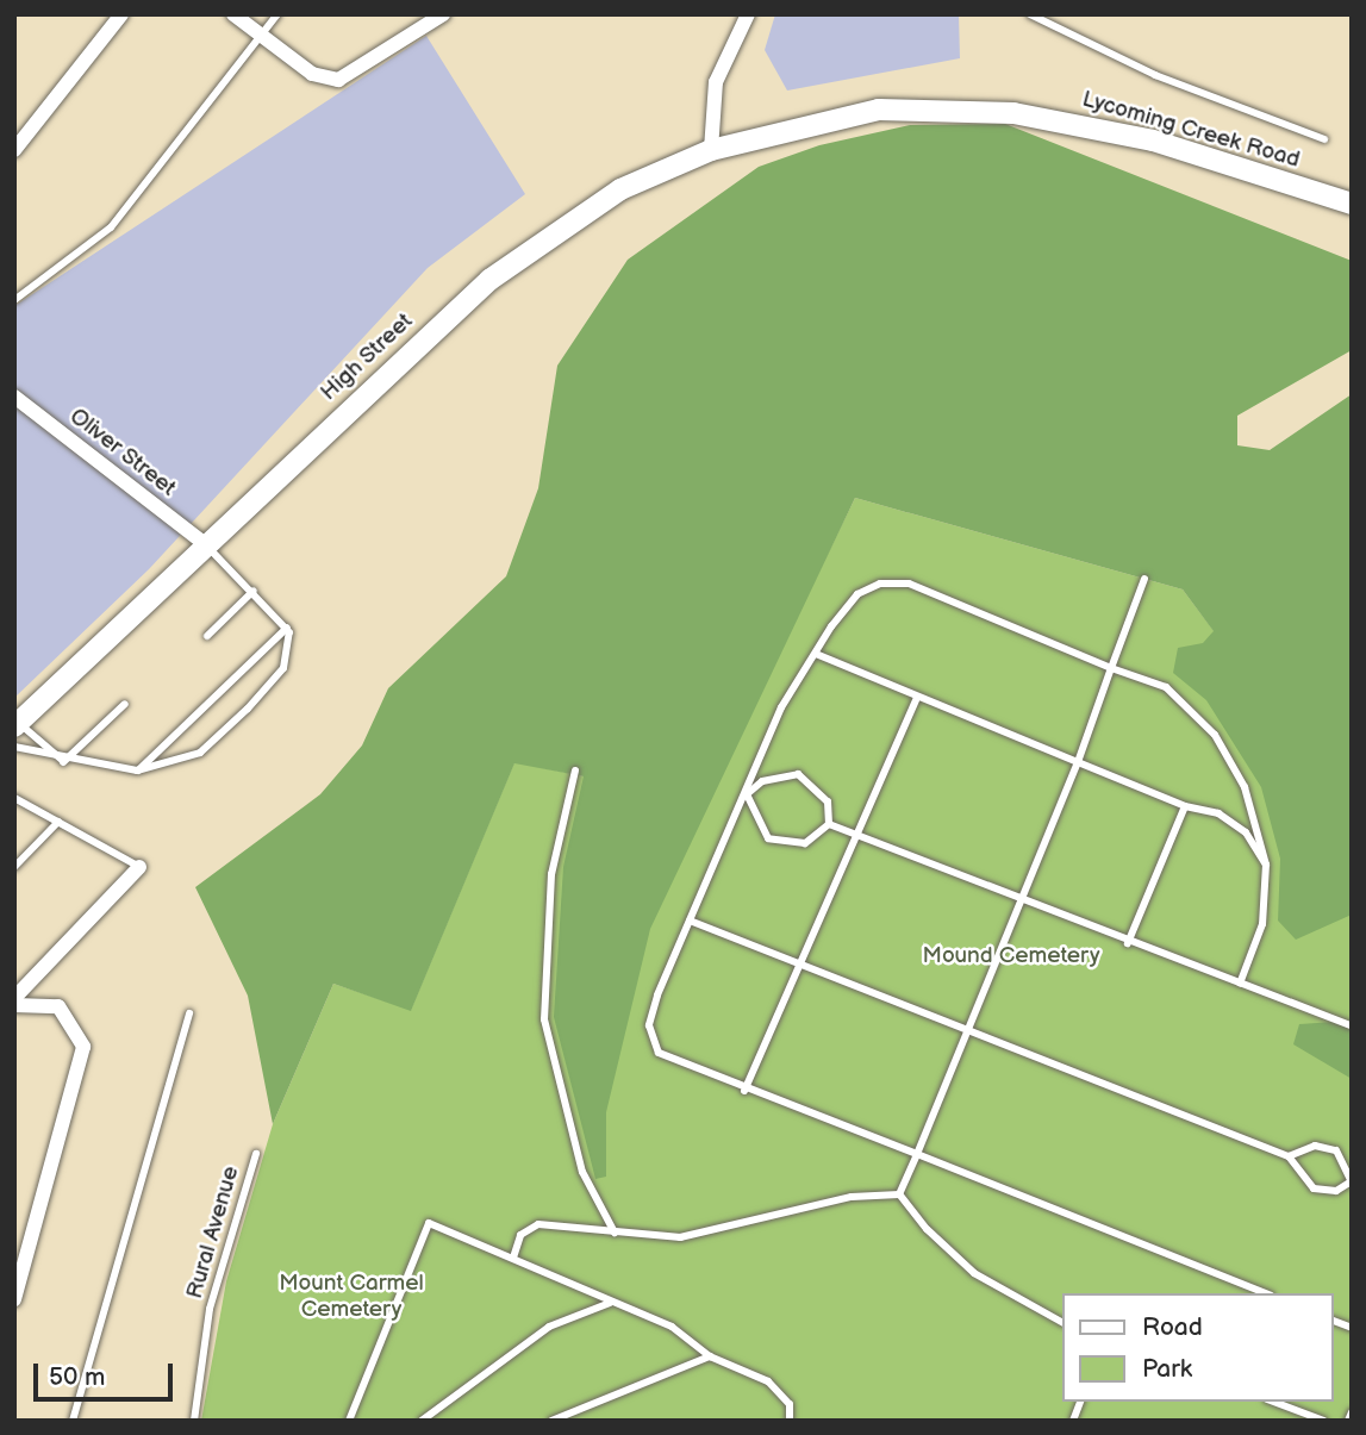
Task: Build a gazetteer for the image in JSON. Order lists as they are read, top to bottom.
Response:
{
  "streets": {
    "main road": ["Lycoming Creek Road", "High Street"],
    "street": ["Oliver Street"],
    "lane": ["Rural Avenue"]
  },
  "crossings": [
    ["Lycoming Creek Road", "High Street"],
    ["High Street", "Oliver Street"]
  ],
  "parks": ["Mound Cemetery", "Mount Carmel Cemetery"],
  "legend": ["Road", "Park"],
  "scale_bar": "50 m"
}
